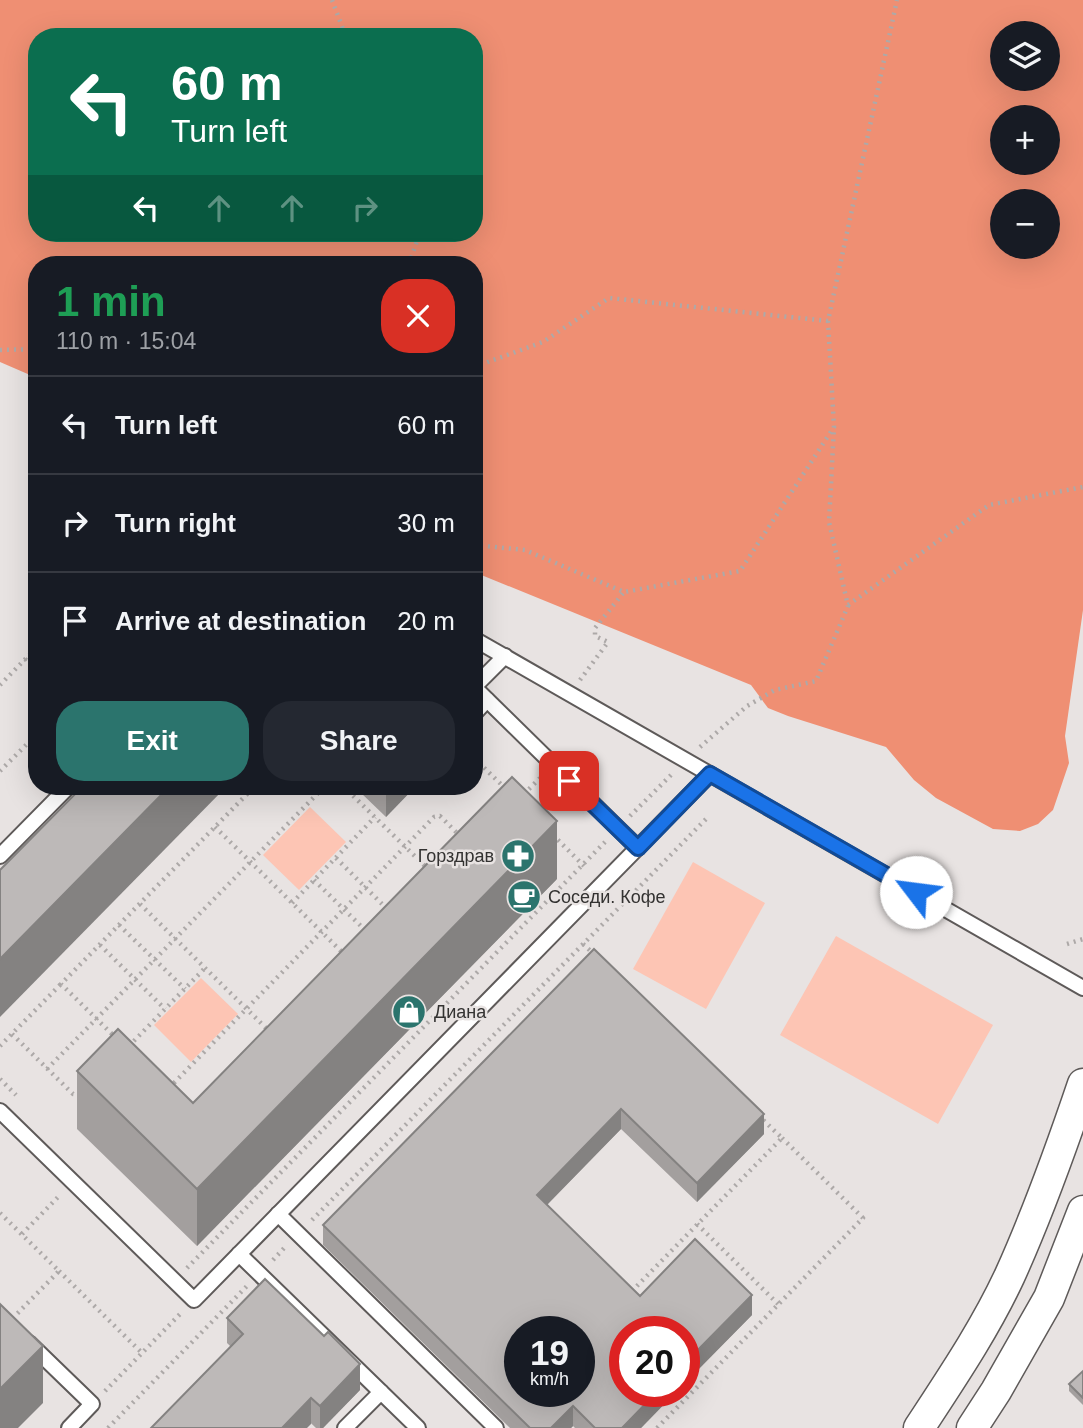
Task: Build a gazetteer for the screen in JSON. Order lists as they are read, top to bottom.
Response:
{
  "places": {
    "pharmacy": ["Горздрав"],
    "cafe": ["Соседи. Кофе"],
    "shop": ["Диана"]
  },
  "page": {
    "map_buttons": ["+", "−"],
    "turn": ["60 m", "Turn left"],
    "heading": ["1 min", "110 m · 15:04"],
    "list": [
      {
        "name": "Turn left",
        "value": "60 m"
      },
      {
        "name": "Turn right",
        "value": "30 m"
      },
      {
        "name": "Arrive at destination",
        "value": "20 m"
      }
    ],
    "buttons": ["Exit", "Share"],
    "speed": "19 km/h",
    "limit": "20"
  }
}
